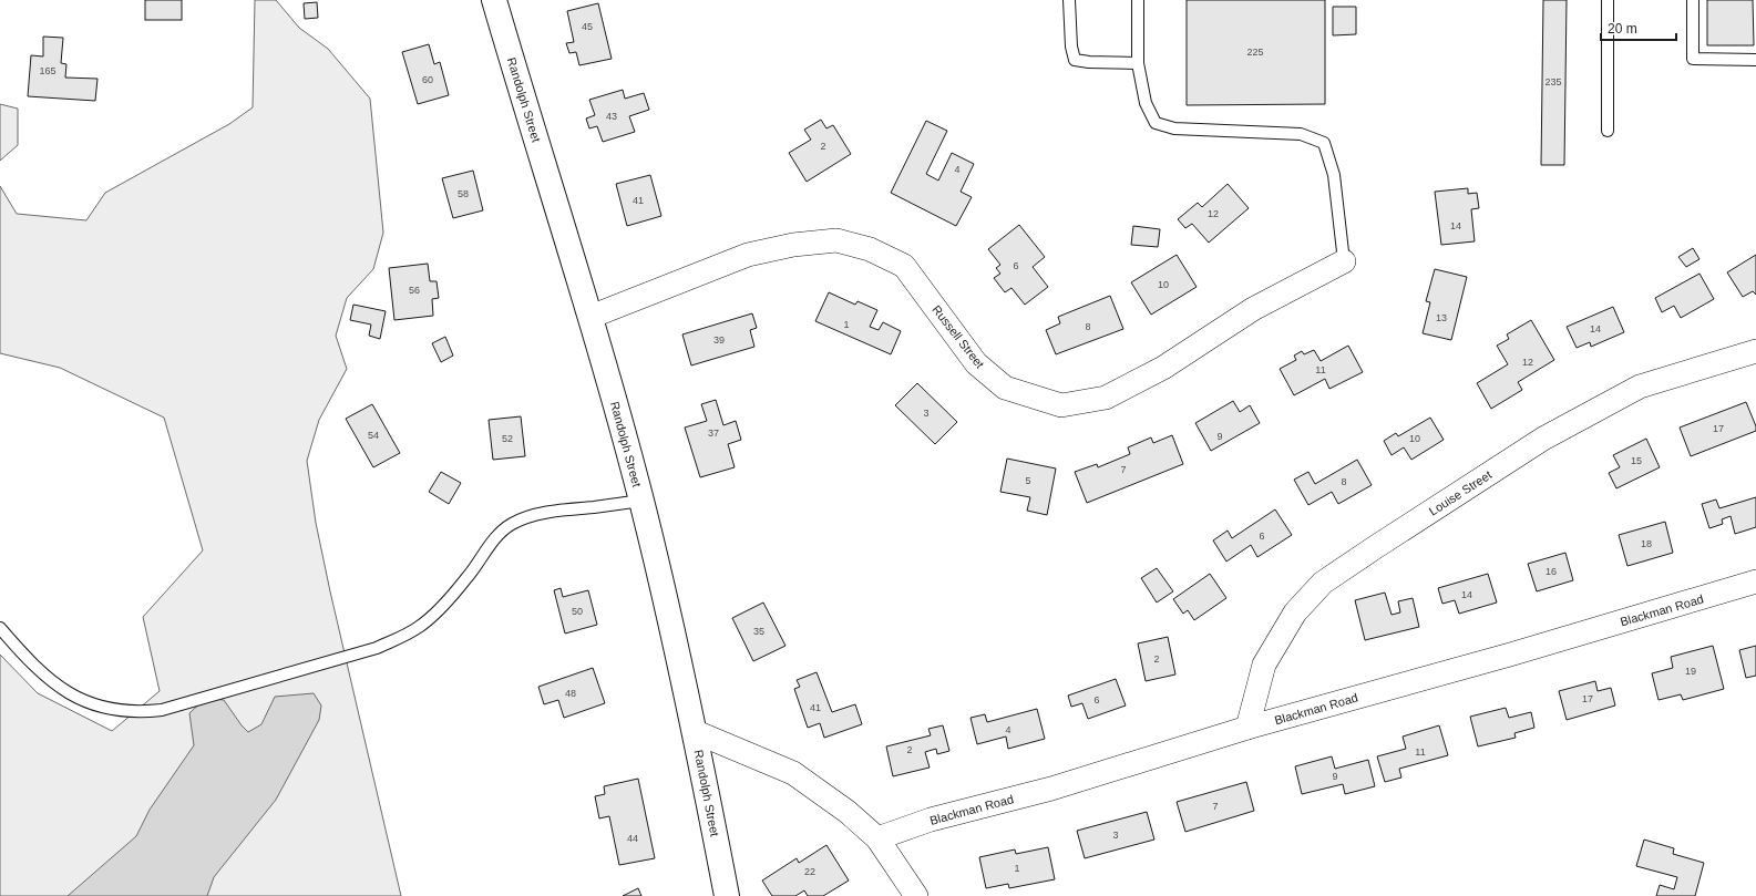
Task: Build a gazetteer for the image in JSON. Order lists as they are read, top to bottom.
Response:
{
  "streets": {
    "main road": ["Randolph Street"],
    "street": ["Russell Street", "Louise Street", "Blackman Road"]
  },
  "crossings": [
    ["Randolph Street", "Russell Street"],
    ["Louise Street", "Blackman Road"]
  ],
  "house_numbers": [
    "45",
    "225",
    "165",
    "60",
    "235",
    "43",
    "2",
    "4",
    "58",
    "41",
    "12",
    "14",
    "6",
    "10",
    "56",
    "13",
    "1",
    "8",
    "14",
    "39",
    "12",
    "11",
    "3",
    "17",
    "37",
    "54",
    "9",
    "52",
    "10",
    "15",
    "7",
    "5",
    "8",
    "6",
    "18",
    "16",
    "14",
    "50",
    "35",
    "2",
    "19",
    "48",
    "17",
    "6",
    "41",
    "4",
    "2",
    "11",
    "9",
    "7",
    "3",
    "44",
    "1",
    "22"
  ],
  "scale_bar": "20 m"
}
